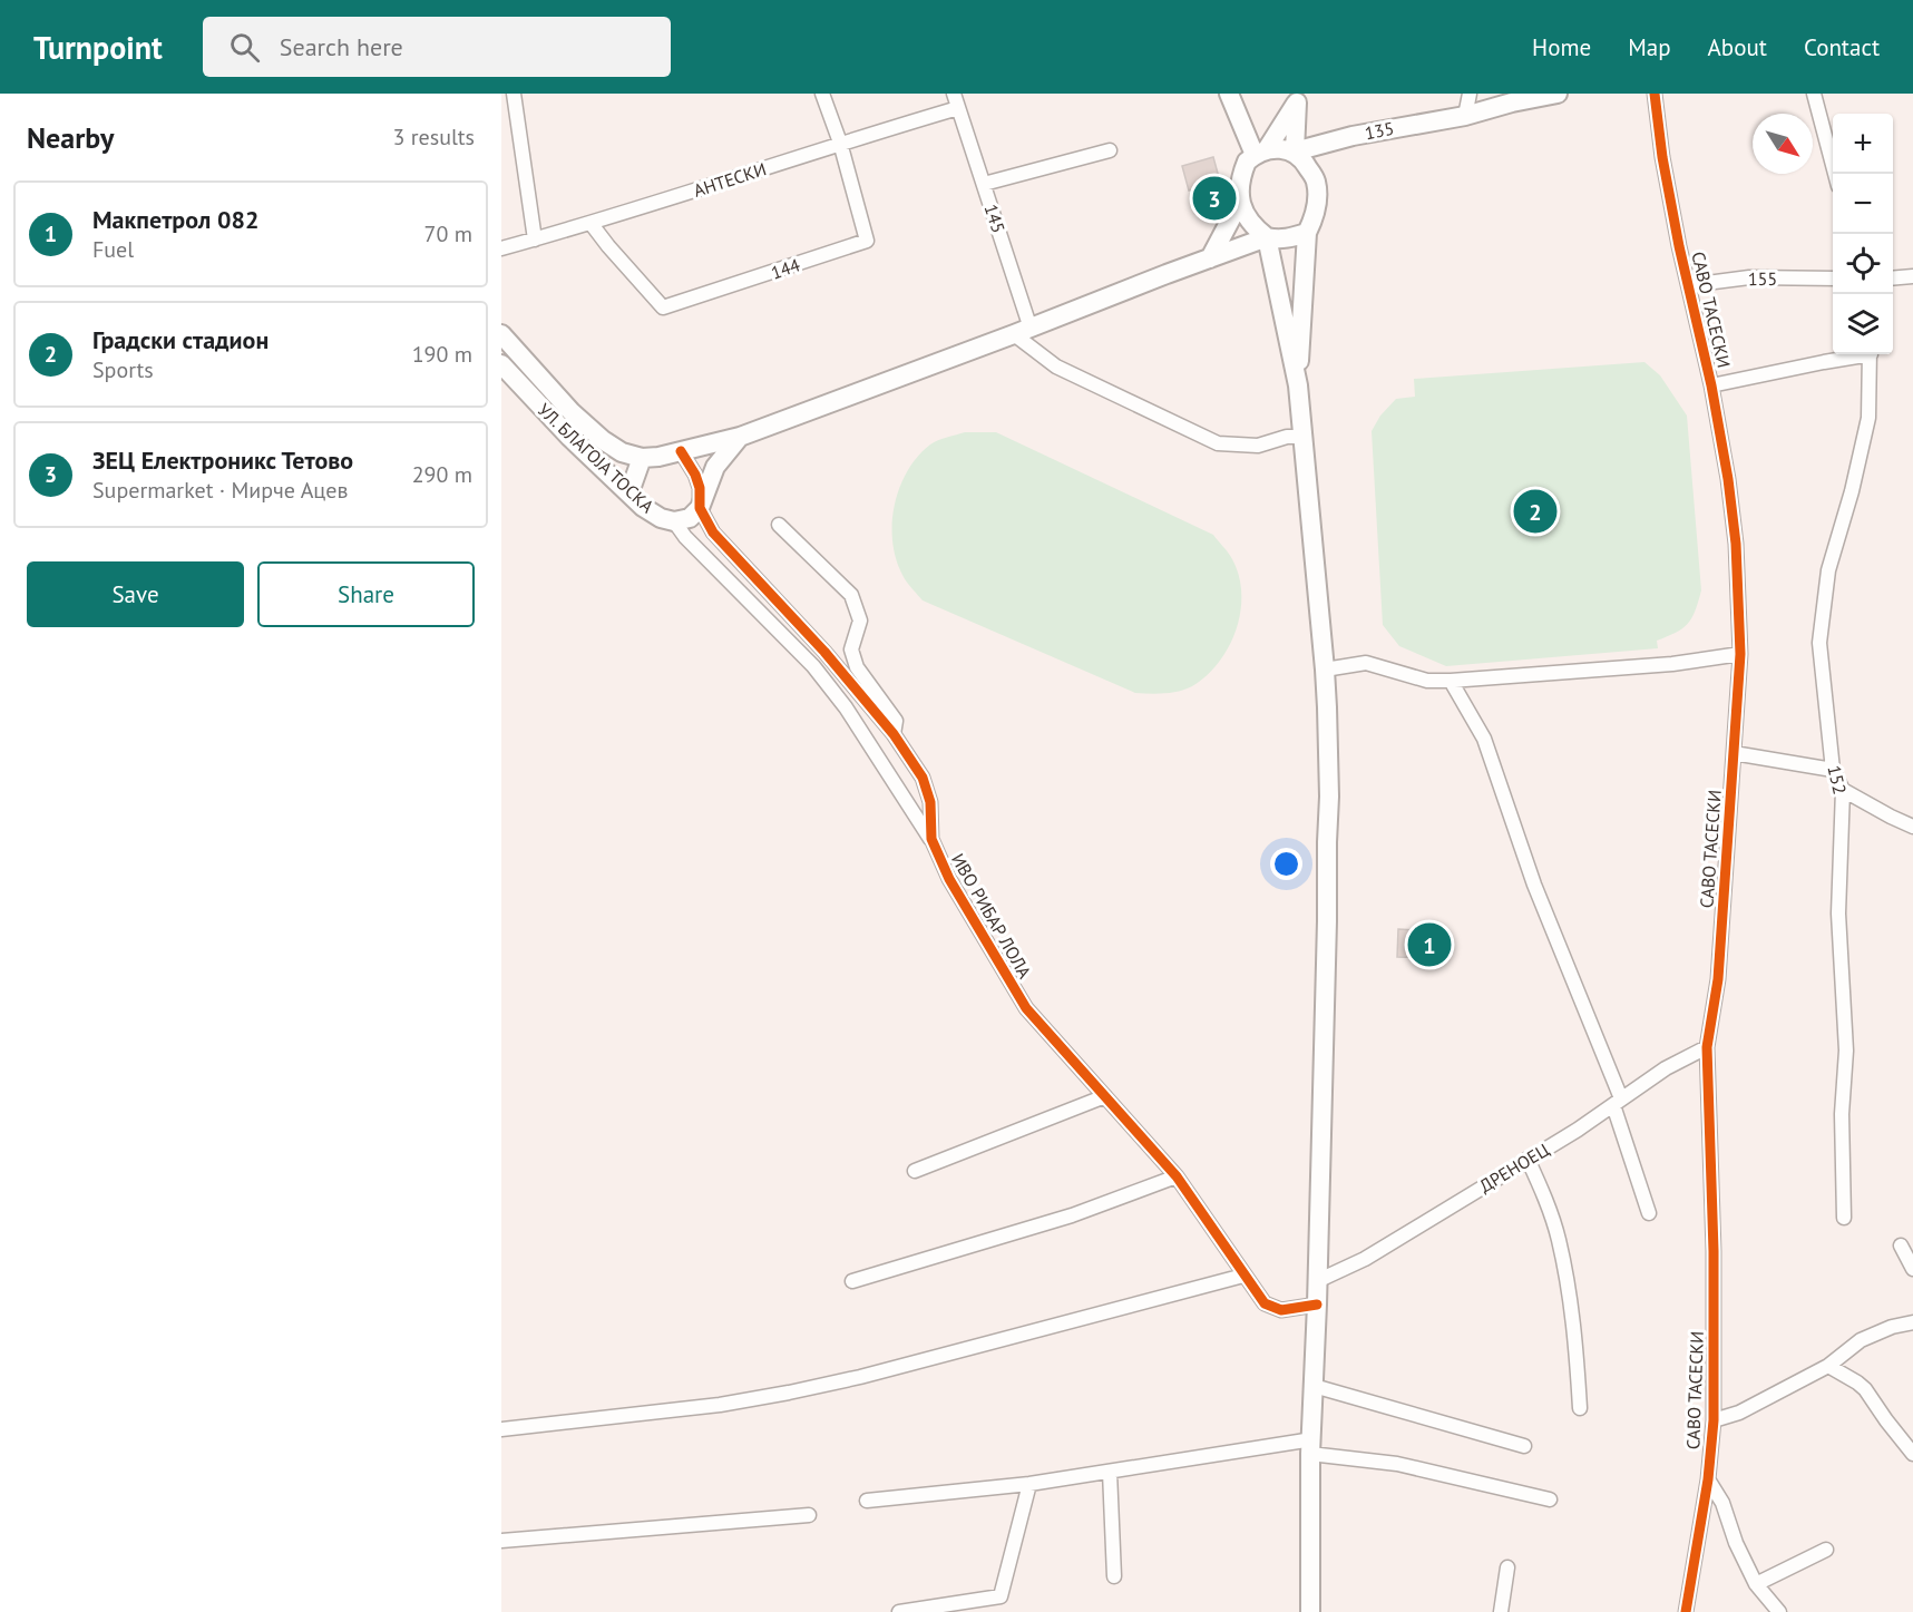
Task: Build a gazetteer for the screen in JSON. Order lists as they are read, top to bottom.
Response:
{
  "streets": {
    "main road": ["135", "УЛ. БЛАГОЈА ТОСКА"],
    "street": [
      "АНТЕСКИ",
      "145",
      "144",
      "155",
      "САВО ТАСЕСКИ",
      "152",
      "ИВО РИБАР ЛОЛА",
      "ДРЕНОЕЦ"
    ]
  },
  "crossings": [
    ["АНТЕСКИ", "145"],
    ["АНТЕСКИ", "144"],
    ["155", "САВО ТАСЕСКИ"],
    ["САВО ТАСЕСКИ", "ДРЕНОЕЦ"],
    ["УЛ. БЛАГОЈА ТОСКА", "ИВО РИБАР ЛОЛА"]
  ],
  "north": "bottom right",
  "page": {
    "header": "Turnpoint",
    "search": "Search here",
    "nav": [
      "Home",
      "Map",
      "About",
      "Contact"
    ],
    "heading": ["Nearby", "3 results"],
    "map_buttons": ["+", "−"],
    "pins": ["3", "2", "1"],
    "list": [
      {
        "mark": "1",
        "name": "Макпетрол 082",
        "note": "Fuel",
        "value": "70 m"
      },
      {
        "mark": "2",
        "name": "Градски стадион",
        "note": "Sports",
        "value": "190 m"
      },
      {
        "mark": "3",
        "name": "ЗЕЦ Електроникс Тетово",
        "note": "Supermarket · Мирче Ацев",
        "value": "290 m"
      }
    ],
    "buttons": ["Save", "Share"]
  }
}
